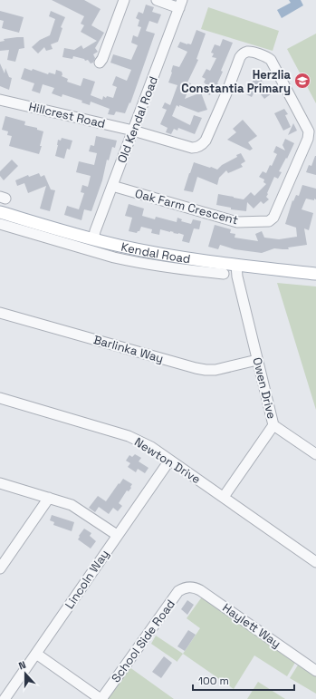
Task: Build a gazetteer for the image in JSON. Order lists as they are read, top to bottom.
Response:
{
  "streets": {
    "main road": ["Kendal Road"],
    "street": [
      "Hillcrest Road",
      "Old Kendal Road",
      "Oak Farm Crescent",
      "Barlinka Way",
      "Owen Drive",
      "Newton Drive",
      "Lincoln Way",
      "Haylett Way",
      "School Side Road"
    ]
  },
  "crossings": [
    ["Hillcrest Road", "Old Kendal Road"],
    ["Hillcrest Road", "Oak Farm Crescent"],
    ["Old Kendal Road", "Oak Farm Crescent"],
    ["Old Kendal Road", "Kendal Road"],
    ["Kendal Road", "Owen Drive"],
    ["Barlinka Way", "Owen Drive"],
    ["Owen Drive", "Newton Drive"],
    ["Newton Drive", "Lincoln Way"],
    ["Haylett Way", "School Side Road"]
  ],
  "places": {
    "school or university": ["Herzlia Constantia Primary"]
  },
  "scale_bar": "100 m",
  "north": "top"
}
